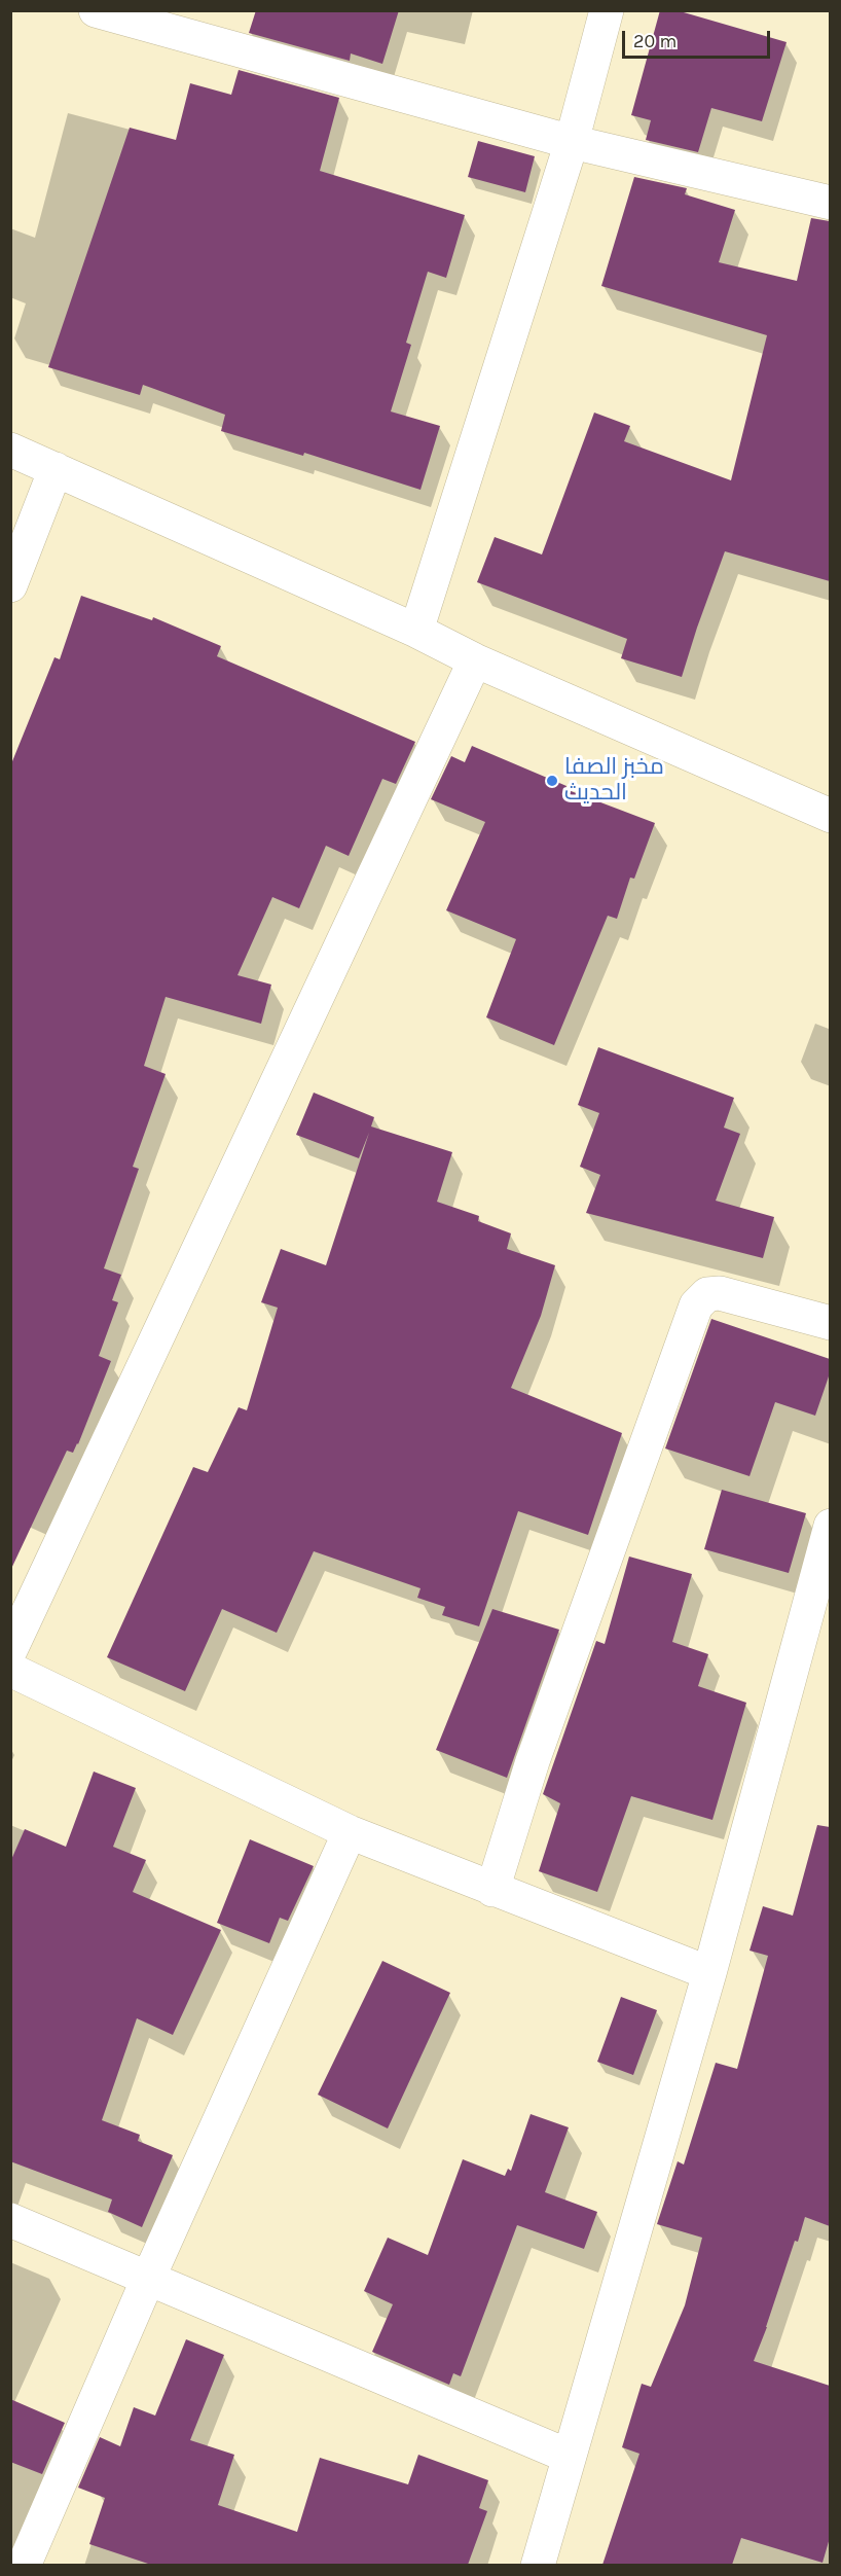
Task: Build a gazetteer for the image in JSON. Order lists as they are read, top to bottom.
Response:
{
  "places": ["مخبز الصفا الحديث"],
  "scale_bar": "20 m"
}
